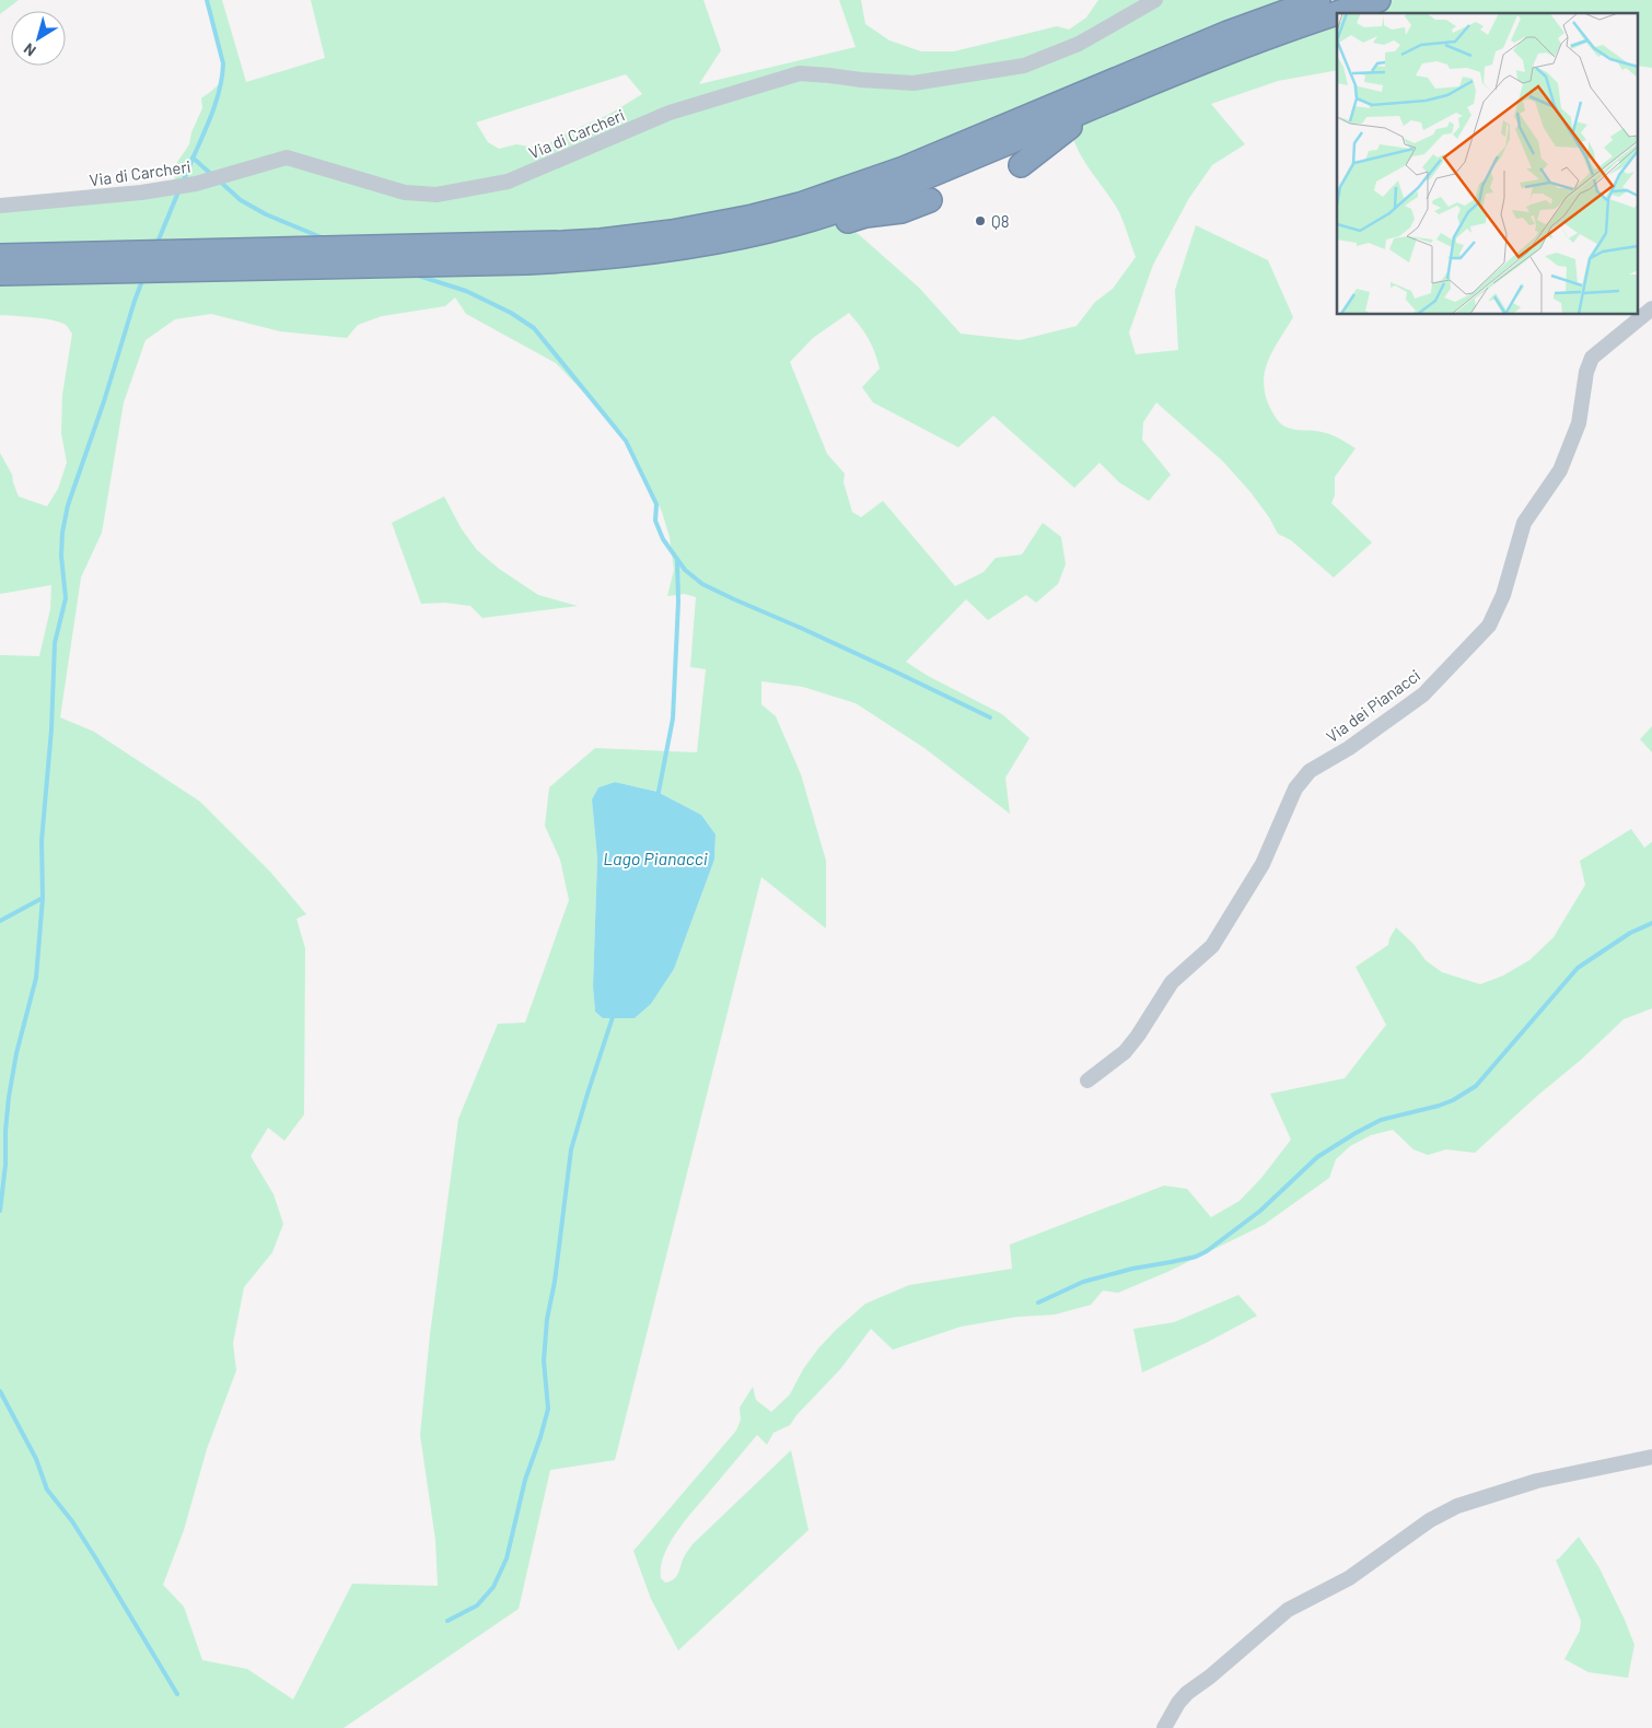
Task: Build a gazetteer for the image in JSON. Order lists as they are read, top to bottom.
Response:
{
  "streets": {
    "street": ["Via di Carcheri", "Via dei Pianacci"]
  },
  "water": ["Lago Pianacci"],
  "places": ["Q8"],
  "north": "bottom left"
}
